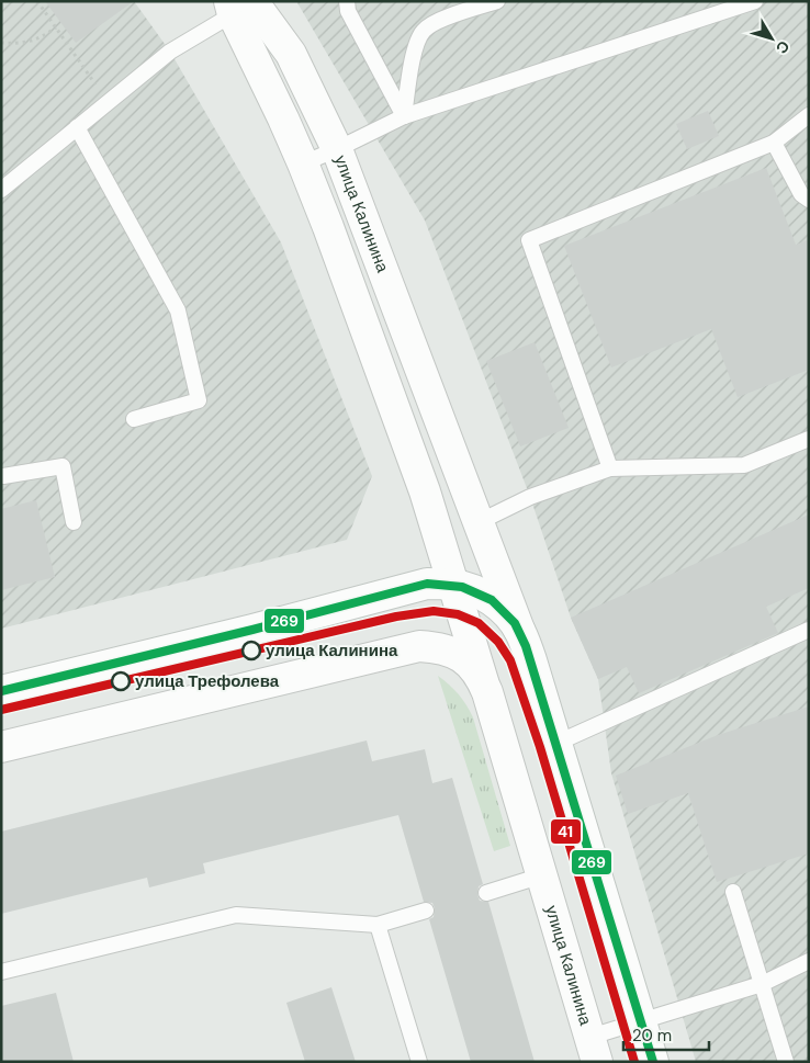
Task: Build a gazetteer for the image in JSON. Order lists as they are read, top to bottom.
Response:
{
  "streets": {
    "street": ["улица Калинина"]
  },
  "places": ["улица Калинина", "улица Трефолева"],
  "lines": ["transit line 269", "transit line 41"],
  "scale_bar": "20 m",
  "north": "bottom right"
}
